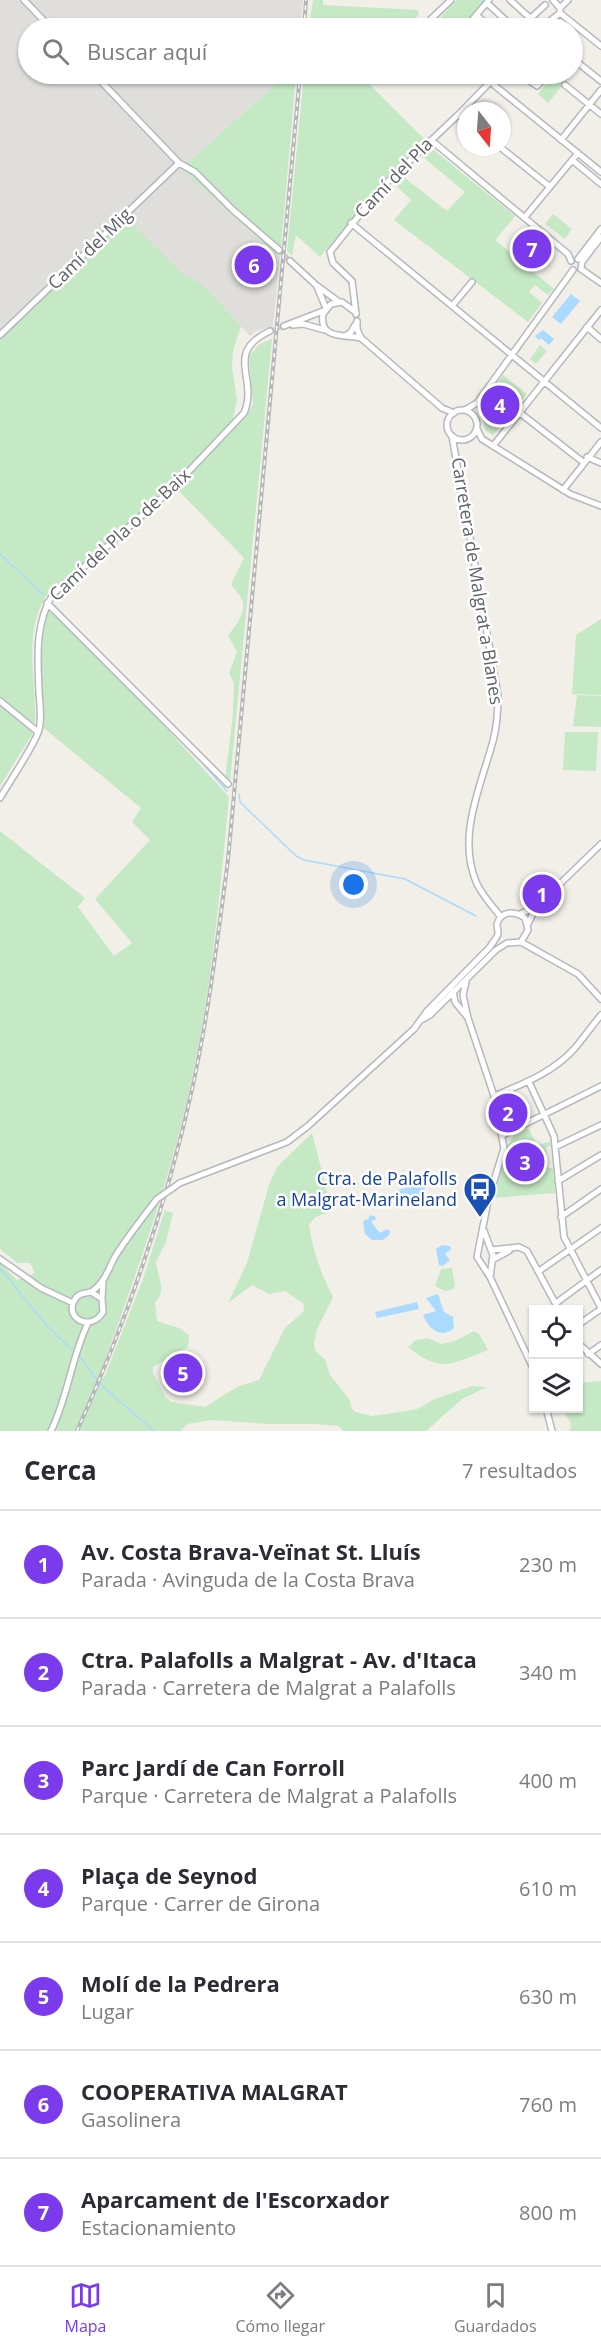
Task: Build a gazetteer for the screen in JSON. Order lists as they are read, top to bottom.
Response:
{
  "streets": {
    "street": [
      "Camí del Pla",
      "Camí del Mig",
      "Camí del Pla o de Baix",
      "Carretera de Malgrat a Blanes"
    ]
  },
  "places": {
    "bus stop": ["Ctra. de Palafolls a Malgrat-Marineland"]
  },
  "north": "bottom",
  "page": {
    "search": "Buscar aquí",
    "pins": [
      "7",
      "6",
      "4",
      "1",
      "2",
      "3",
      "5"
    ],
    "heading": ["Cerca", "7 resultados"],
    "list": [
      {
        "mark": "1",
        "name": "Av. Costa Brava-Veïnat St. Lluís",
        "note": "Parada · Avinguda de la Costa Brava",
        "value": "230 m"
      },
      {
        "mark": "2",
        "name": "Ctra. Palafolls a Malgrat - Av. d'Itaca",
        "note": "Parada · Carretera de Malgrat a Palafolls",
        "value": "340 m"
      },
      {
        "mark": "3",
        "name": "Parc Jardí de Can Forroll",
        "note": "Parque · Carretera de Malgrat a Palafolls",
        "value": "400 m"
      },
      {
        "mark": "4",
        "name": "Plaça de Seynod",
        "note": "Parque · Carrer de Girona",
        "value": "610 m"
      },
      {
        "mark": "5",
        "name": "Molí de la Pedrera",
        "note": "Lugar",
        "value": "630 m"
      },
      {
        "mark": "6",
        "name": "COOPERATIVA MALGRAT",
        "note": "Gasolinera",
        "value": "760 m"
      },
      {
        "mark": "7",
        "name": "Aparcament de l'Escorxador",
        "note": "Estacionamiento",
        "value": "800 m"
      }
    ],
    "nav": ["Mapa", "Cómo llegar", "Guardados"]
  }
}
